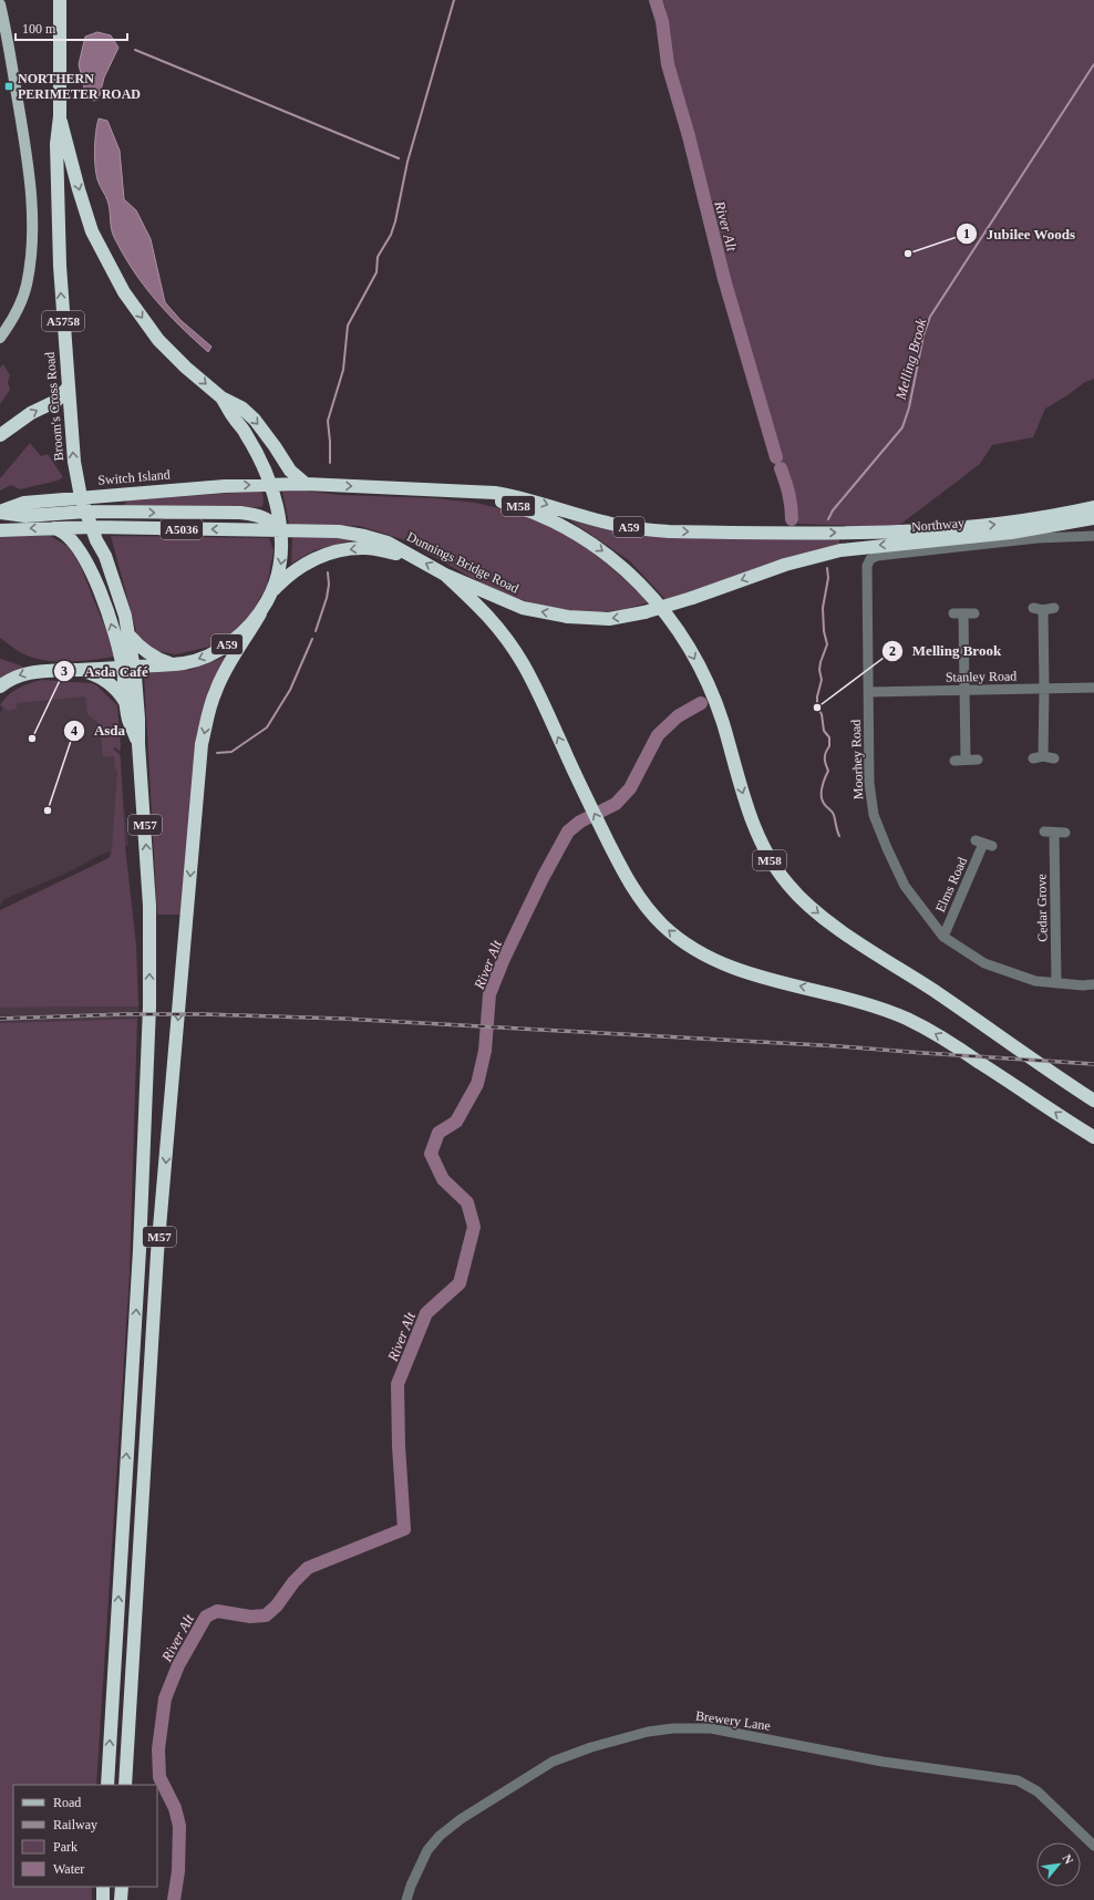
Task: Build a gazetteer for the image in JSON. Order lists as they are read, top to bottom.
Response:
{
  "streets": {
    "highway": [
      "A5758",
      "Broom's Cross Road",
      "Switch Island",
      "M58",
      "Northway",
      "A59",
      "A5036",
      "Dunnings Bridge Road",
      "M57"
    ],
    "street": [
      "Stanley Road",
      "Moorhey Road",
      "Elms Road",
      "Cedar Grove",
      "Brewery Lane"
    ]
  },
  "crossings": [
    ["A5758", "Broom's Cross Road"],
    ["A5758", "Switch Island"],
    ["A5758", "A59"],
    ["A5758", "A5036"],
    ["A5758", "Dunnings Bridge Road"],
    ["Broom's Cross Road", "Switch Island"],
    ["Broom's Cross Road", "A5036"],
    ["M58", "Northway"],
    ["M58", "A59"],
    ["Northway", "A59"],
    ["Northway", "Dunnings Bridge Road"],
    ["Northway", "Moorhey Road"],
    ["A59", "Dunnings Bridge Road"],
    ["A59", "M57"],
    ["A5036", "Dunnings Bridge Road"],
    ["Stanley Road", "Moorhey Road"],
    ["Moorhey Road", "Elms Road"],
    ["Moorhey Road", "Cedar Grove"]
  ],
  "one_way": ["Dunnings Bridge Road"],
  "water": ["River Alt", "Melling Brook"],
  "places": {
    "transit": ["NORTHERN PERIMETER ROAD"],
    "other": [
      "Jubilee Woods",
      "Melling Brook",
      "Asda Café",
      "Asda"
    ]
  },
  "legend": [
    "Road",
    "Railway",
    "Park",
    "Water"
  ],
  "scale_bar": "100 m",
  "north": "top right"
}
